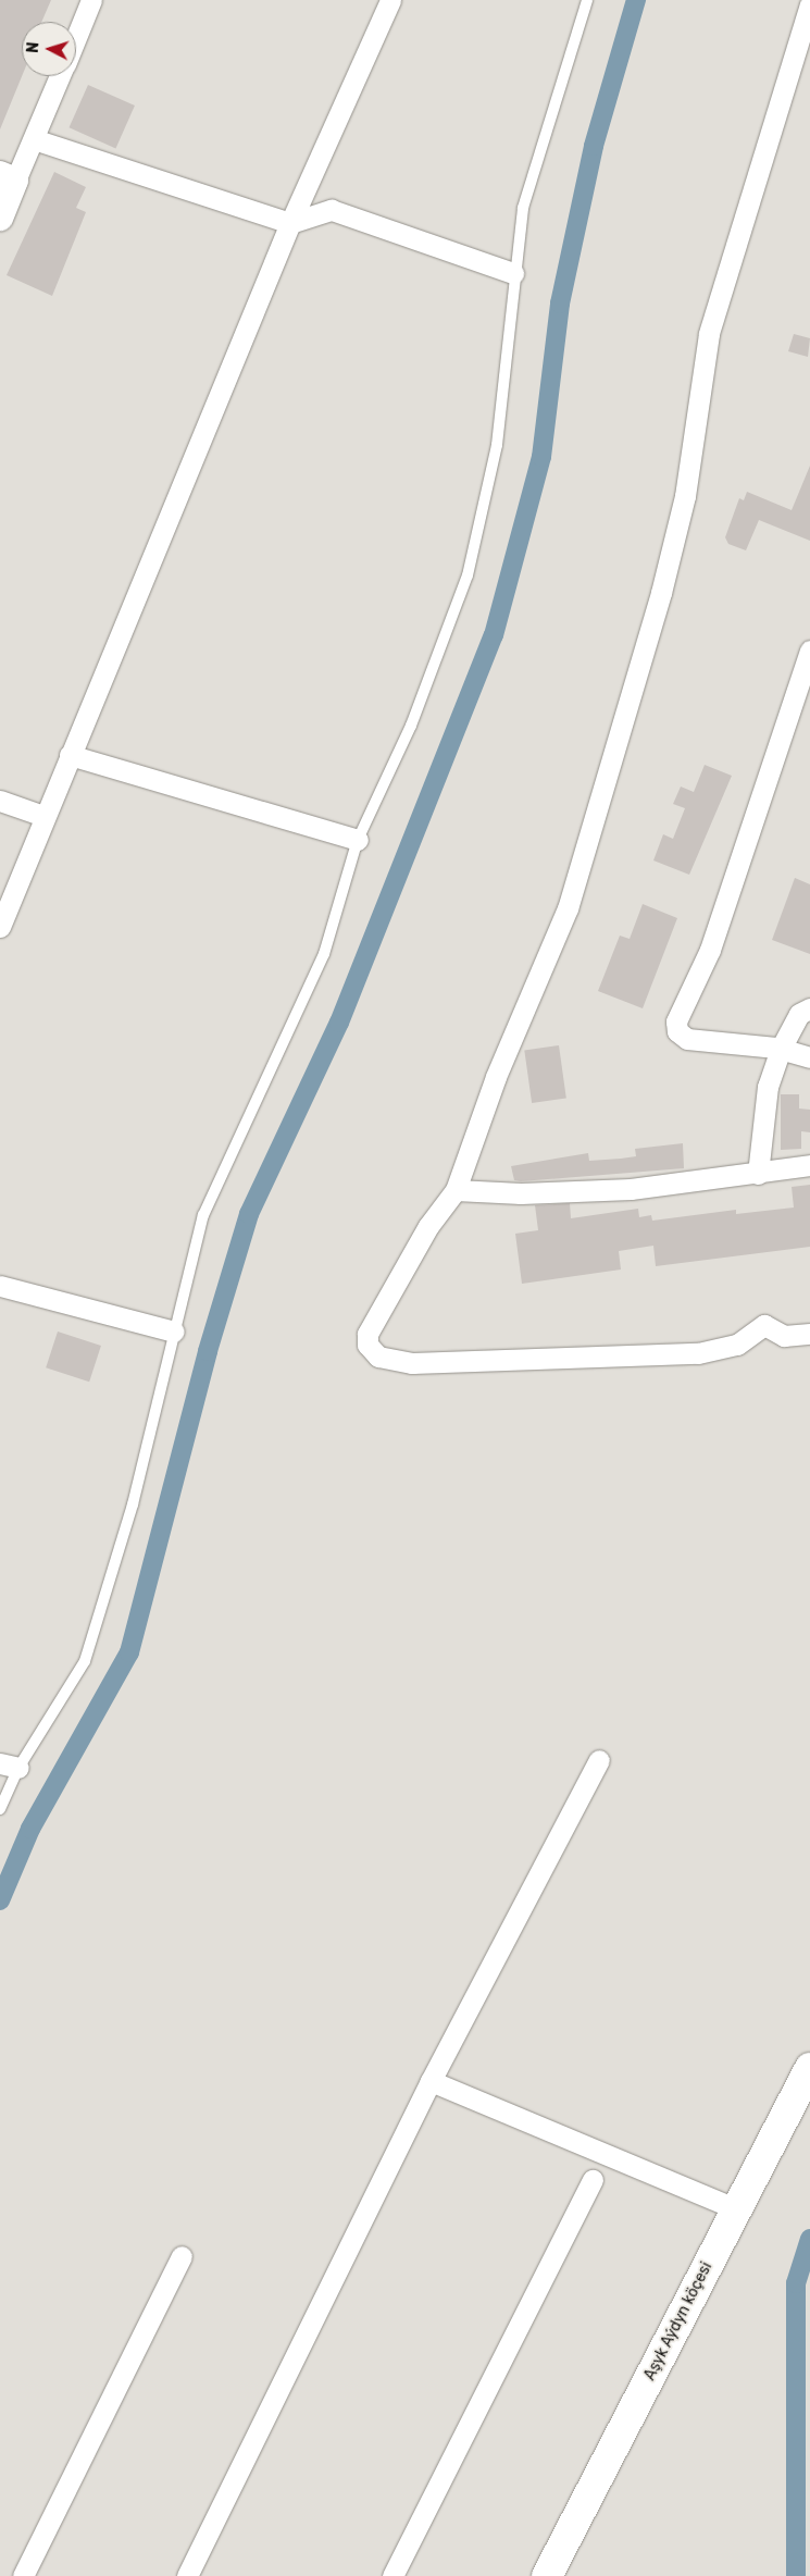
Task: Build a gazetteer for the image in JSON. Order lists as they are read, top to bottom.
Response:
{
  "streets": {
    "main road": ["Aşyk Aýdyn köçesi"]
  },
  "north": "left"
}
